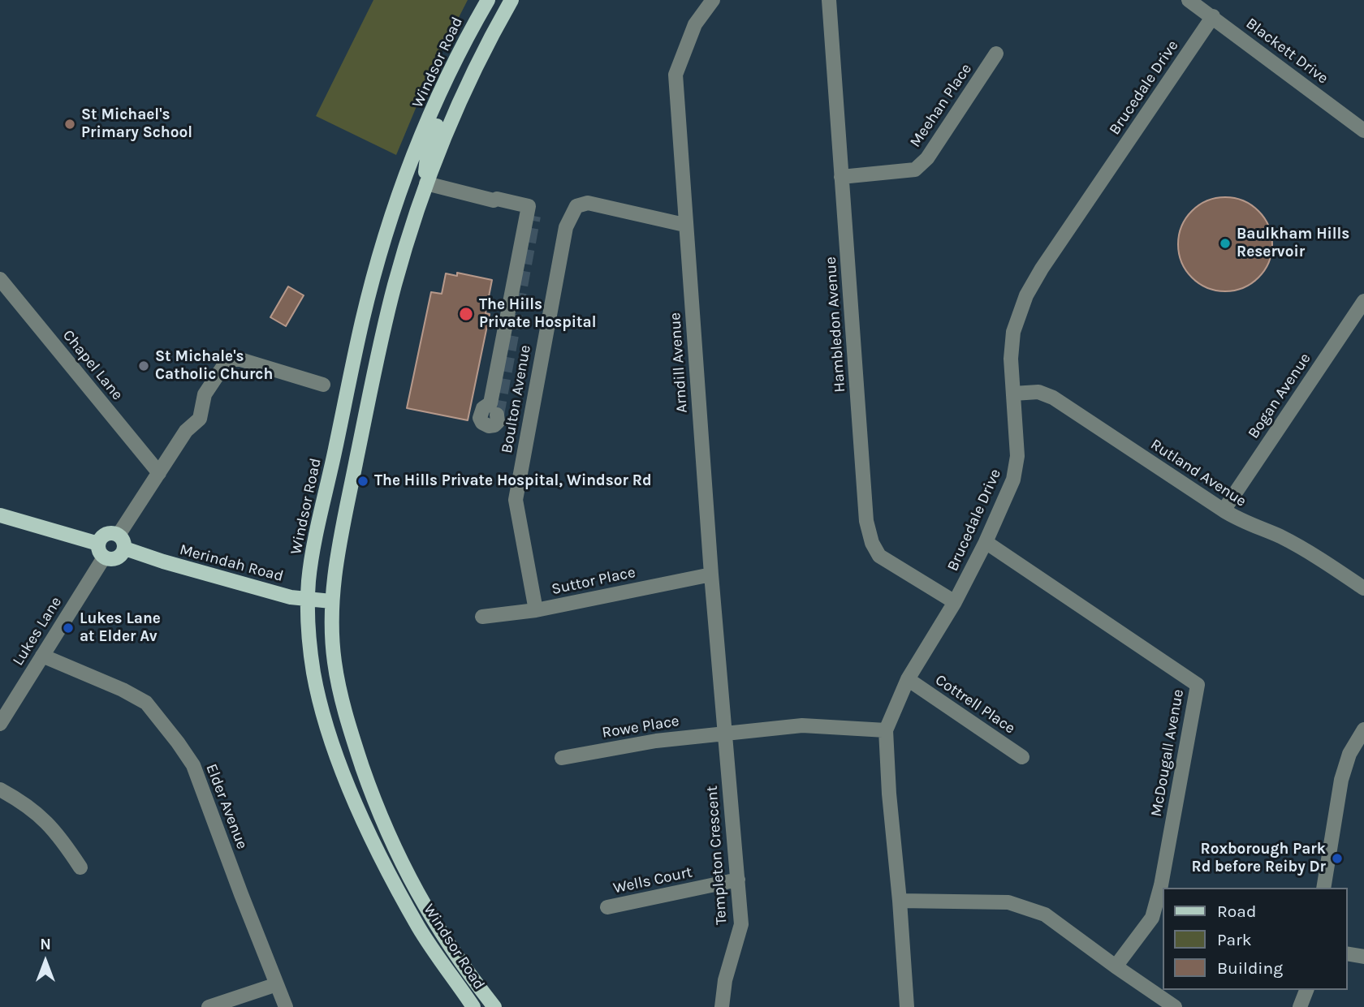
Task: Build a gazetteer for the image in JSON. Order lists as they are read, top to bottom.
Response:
{
  "streets": {
    "main road": ["Windsor Road", "Merindah Road"],
    "street": [
      "Blackett Drive",
      "Brucedale Drive",
      "Meehan Place",
      "Hambledon Avenue",
      "Arndill Avenue",
      "Chapel Lane",
      "Bogan Avenue",
      "Boulton Avenue",
      "Rutland Avenue",
      "Suttor Place",
      "Lukes Lane",
      "Cottrell Place",
      "Rowe Place",
      "McDougall Avenue",
      "Elder Avenue",
      "Templeton Crescent",
      "Wells Court"
    ]
  },
  "crossings": [
    ["Blackett Drive", "Brucedale Drive"],
    ["Windsor Road", "Merindah Road"],
    ["Brucedale Drive", "Hambledon Avenue"],
    ["Brucedale Drive", "Rutland Avenue"],
    ["Brucedale Drive", "Cottrell Place"],
    ["Brucedale Drive", "Rowe Place"],
    ["Brucedale Drive", "McDougall Avenue"],
    ["Meehan Place", "Hambledon Avenue"],
    ["Arndill Avenue", "Boulton Avenue"],
    ["Arndill Avenue", "Suttor Place"],
    ["Arndill Avenue", "Rowe Place"],
    ["Arndill Avenue", "Templeton Crescent"],
    ["Bogan Avenue", "Rutland Avenue"],
    ["Boulton Avenue", "Suttor Place"],
    ["Lukes Lane", "Elder Avenue"],
    ["Rowe Place", "Templeton Crescent"],
    ["Templeton Crescent", "Wells Court"]
  ],
  "places": [
    "St Michael's Primary School",
    "Baulkham Hills Reservoir",
    "The Hills Private Hospital",
    "St Michale's Catholic Church",
    "The Hills Private Hospital, Windsor Rd",
    "Lukes Lane at Elder Av",
    "Roxborough Park Rd before Reiby Dr"
  ],
  "legend": ["Road", "Park", "Building"],
  "north": "top"
}
